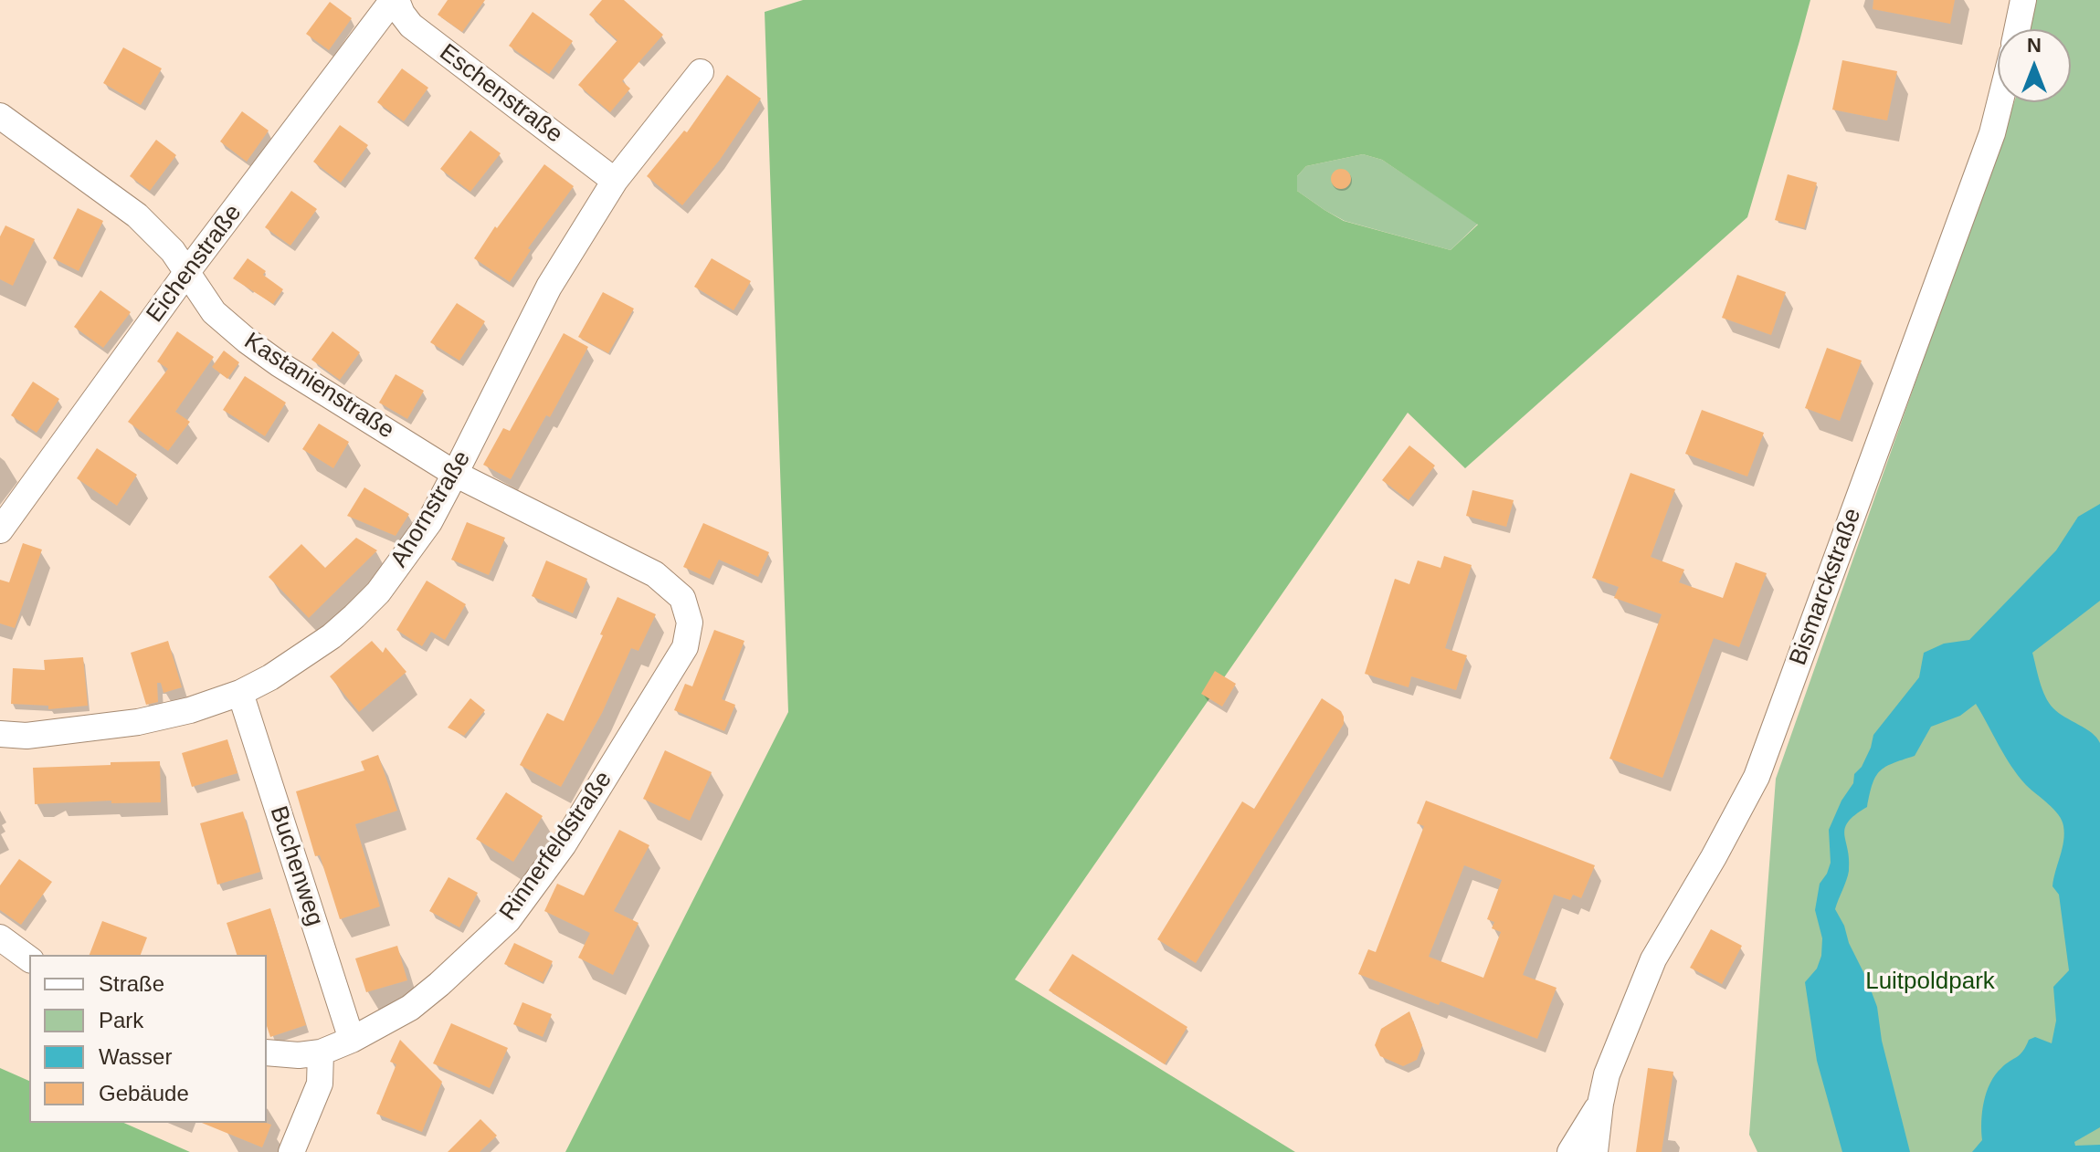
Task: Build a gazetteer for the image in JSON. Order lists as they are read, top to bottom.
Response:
{
  "streets": {
    "street": [
      "Eschenstraße",
      "Eichenstraße",
      "Kastanienstraße",
      "Ahornstraße",
      "Bismarckstraße",
      "Rinnerfeldstraße",
      "Buchenweg"
    ]
  },
  "crossings": [
    ["Eschenstraße", "Eichenstraße"],
    ["Eschenstraße", "Ahornstraße"],
    ["Eichenstraße", "Kastanienstraße"],
    ["Kastanienstraße", "Ahornstraße"],
    ["Kastanienstraße", "Rinnerfeldstraße"],
    ["Ahornstraße", "Buchenweg"],
    ["Rinnerfeldstraße", "Buchenweg"]
  ],
  "parks": ["Luitpoldpark"],
  "legend": [
    "Straße",
    "Park",
    "Wasser",
    "Gebäude"
  ],
  "north": "top"
}
